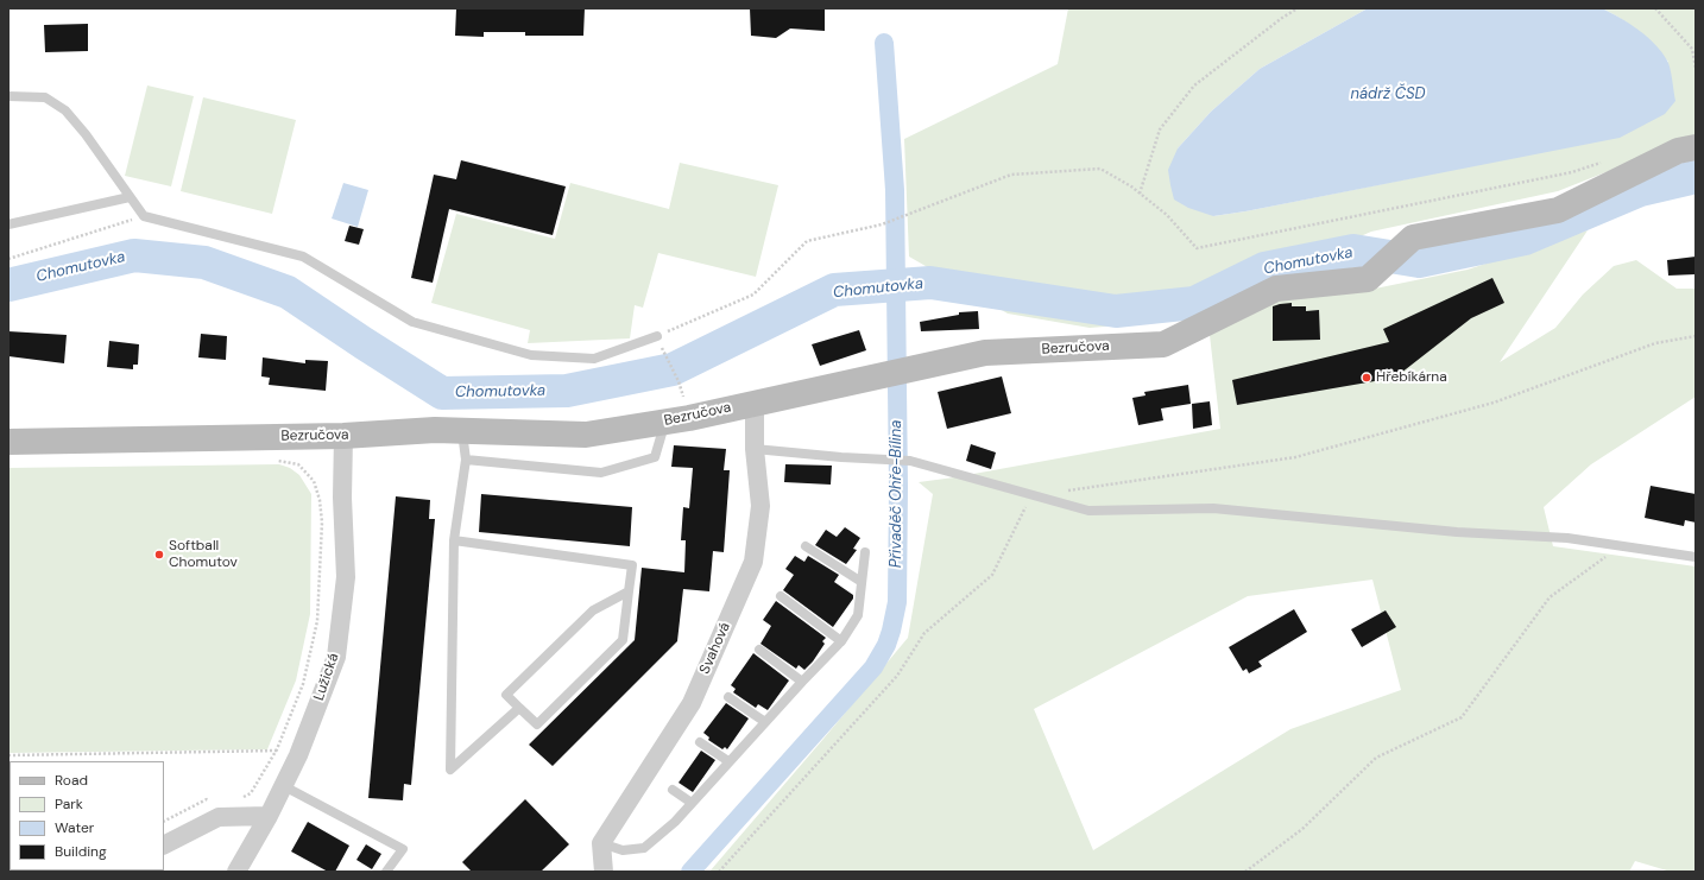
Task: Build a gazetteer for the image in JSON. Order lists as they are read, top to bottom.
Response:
{
  "streets": {
    "street": ["Bezručova", "Svahová", "Lužická"]
  },
  "crossings": [
    ["Bezručova", "Svahová"],
    ["Bezručova", "Lužická"]
  ],
  "water": ["nádrž ČSD", "Chomutovka", "Přivaděč Ohře-Bílina"],
  "places": ["Hřebíkárna", "Softball Chomutov"],
  "legend": [
    "Road",
    "Park",
    "Water",
    "Building"
  ]
}
